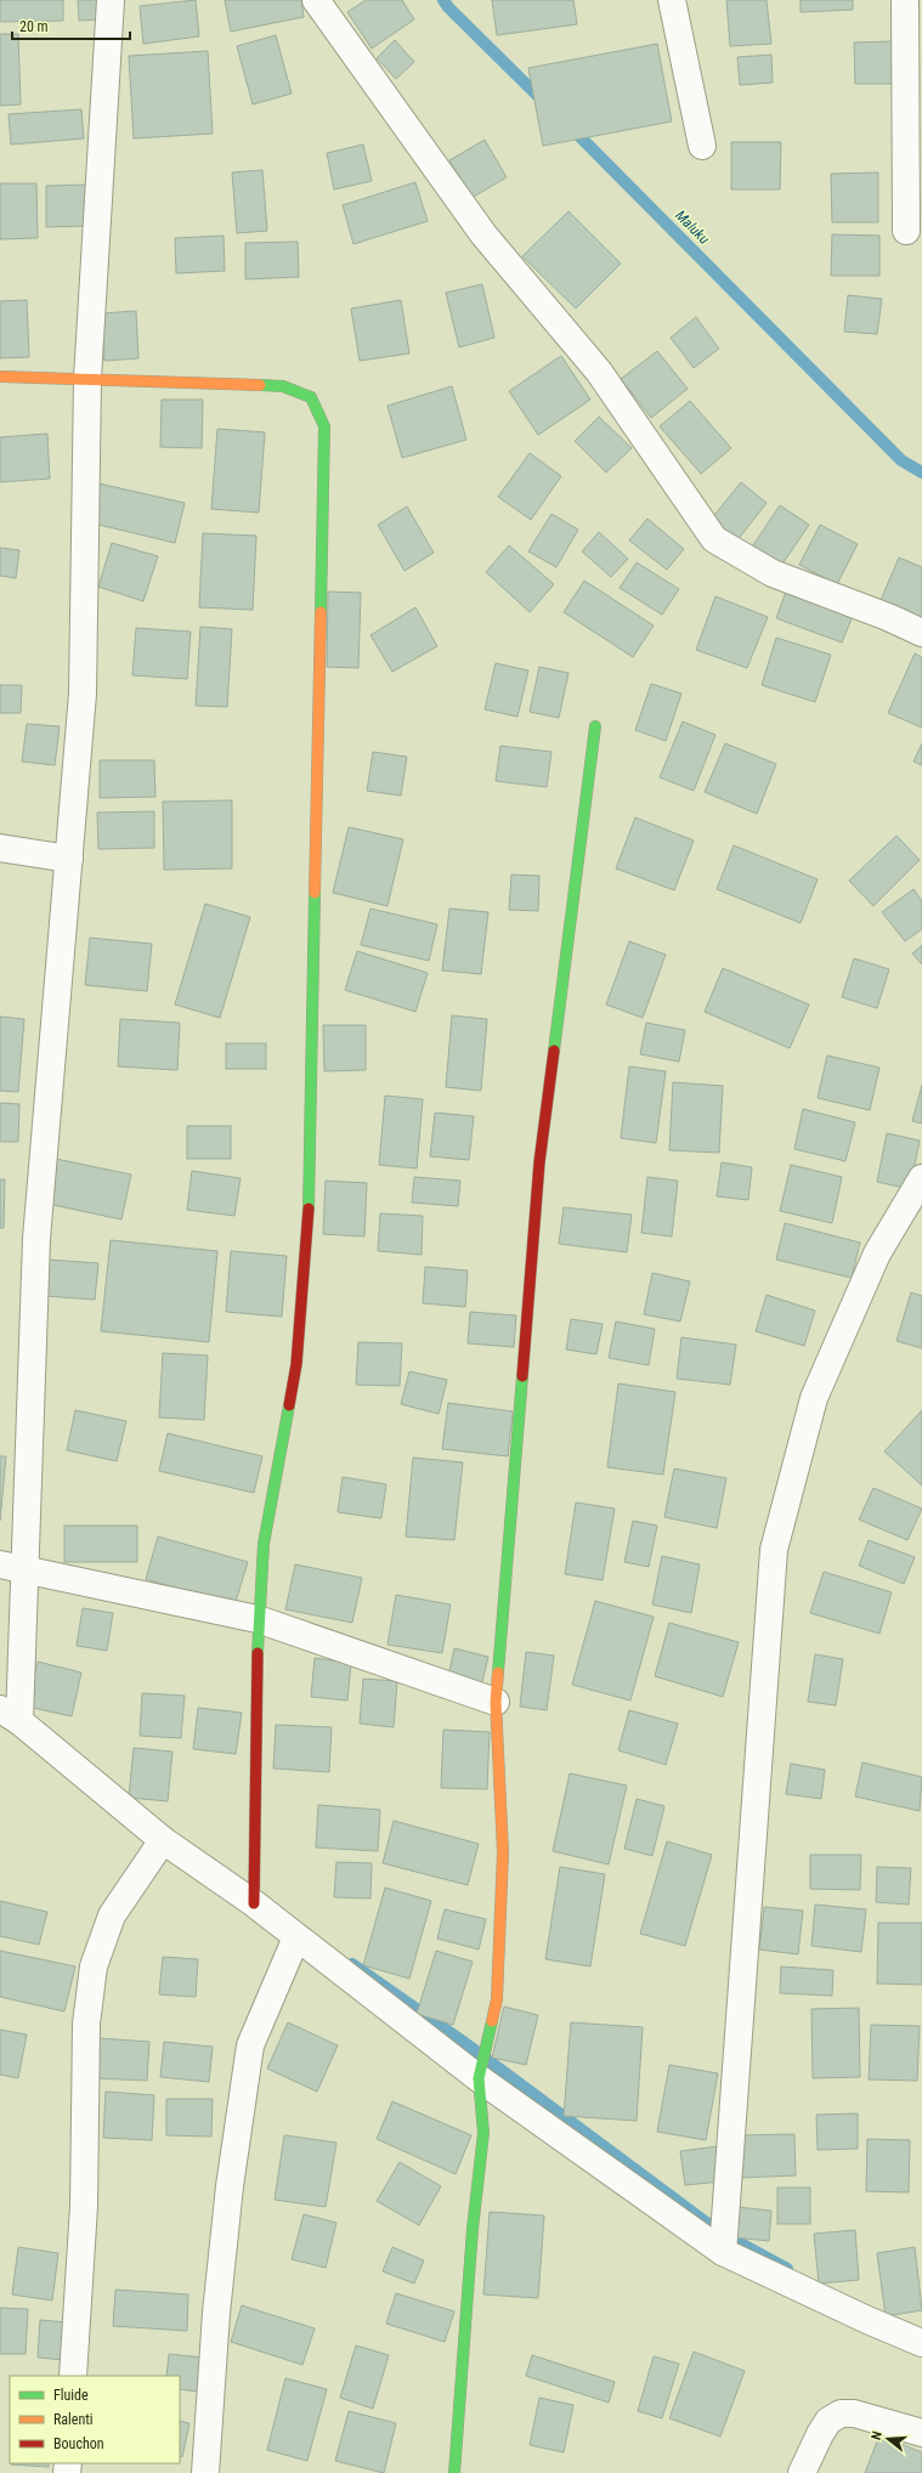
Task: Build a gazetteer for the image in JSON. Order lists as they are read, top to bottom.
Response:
{
  "water": ["Maluku"],
  "legend": ["Fluide", "Ralenti", "Bouchon"],
  "scale_bar": "20 m",
  "north": "left"
}
